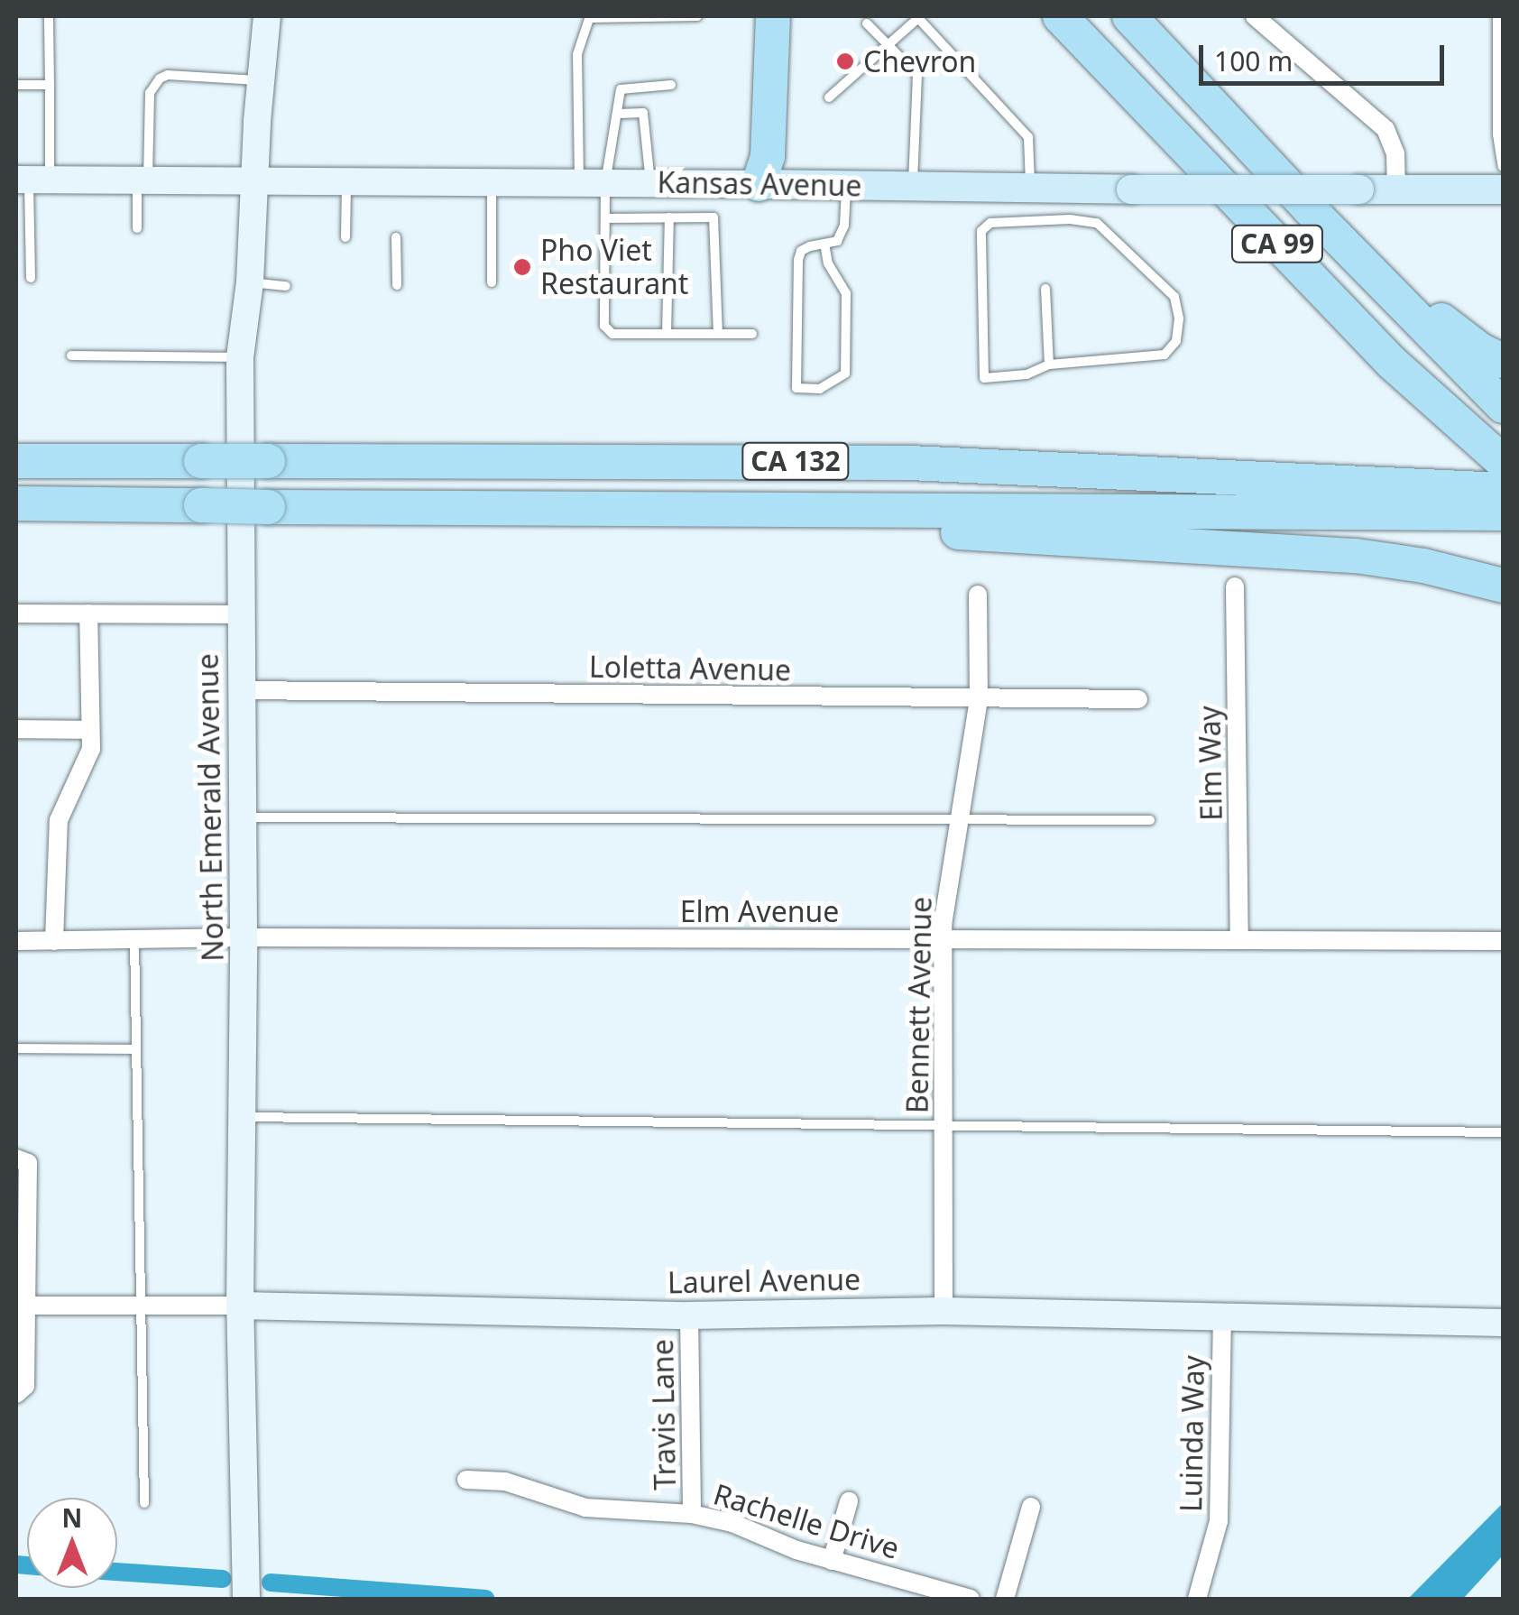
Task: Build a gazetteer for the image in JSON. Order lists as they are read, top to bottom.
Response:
{
  "streets": {
    "highway": ["CA 99", "CA 132"],
    "main road": ["Kansas Avenue"],
    "street": [
      "Loletta Avenue",
      "Elm Way",
      "North Emerald Avenue",
      "Elm Avenue",
      "Bennett Avenue",
      "Laurel Avenue",
      "Travis Lane",
      "Luinda Way",
      "Rachelle Drive"
    ]
  },
  "crossings": [
    ["Kansas Avenue", "North Emerald Avenue"],
    ["Loletta Avenue", "North Emerald Avenue"],
    ["Loletta Avenue", "Bennett Avenue"],
    ["Elm Way", "Elm Avenue"],
    ["North Emerald Avenue", "Elm Avenue"],
    ["North Emerald Avenue", "Laurel Avenue"],
    ["Elm Avenue", "Bennett Avenue"],
    ["Bennett Avenue", "Laurel Avenue"],
    ["Laurel Avenue", "Travis Lane"],
    ["Laurel Avenue", "Luinda Way"],
    ["Travis Lane", "Rachelle Drive"]
  ],
  "places": ["Chevron", "Pho Viet Restaurant"],
  "scale_bar": "100 m",
  "north": "top"
}
